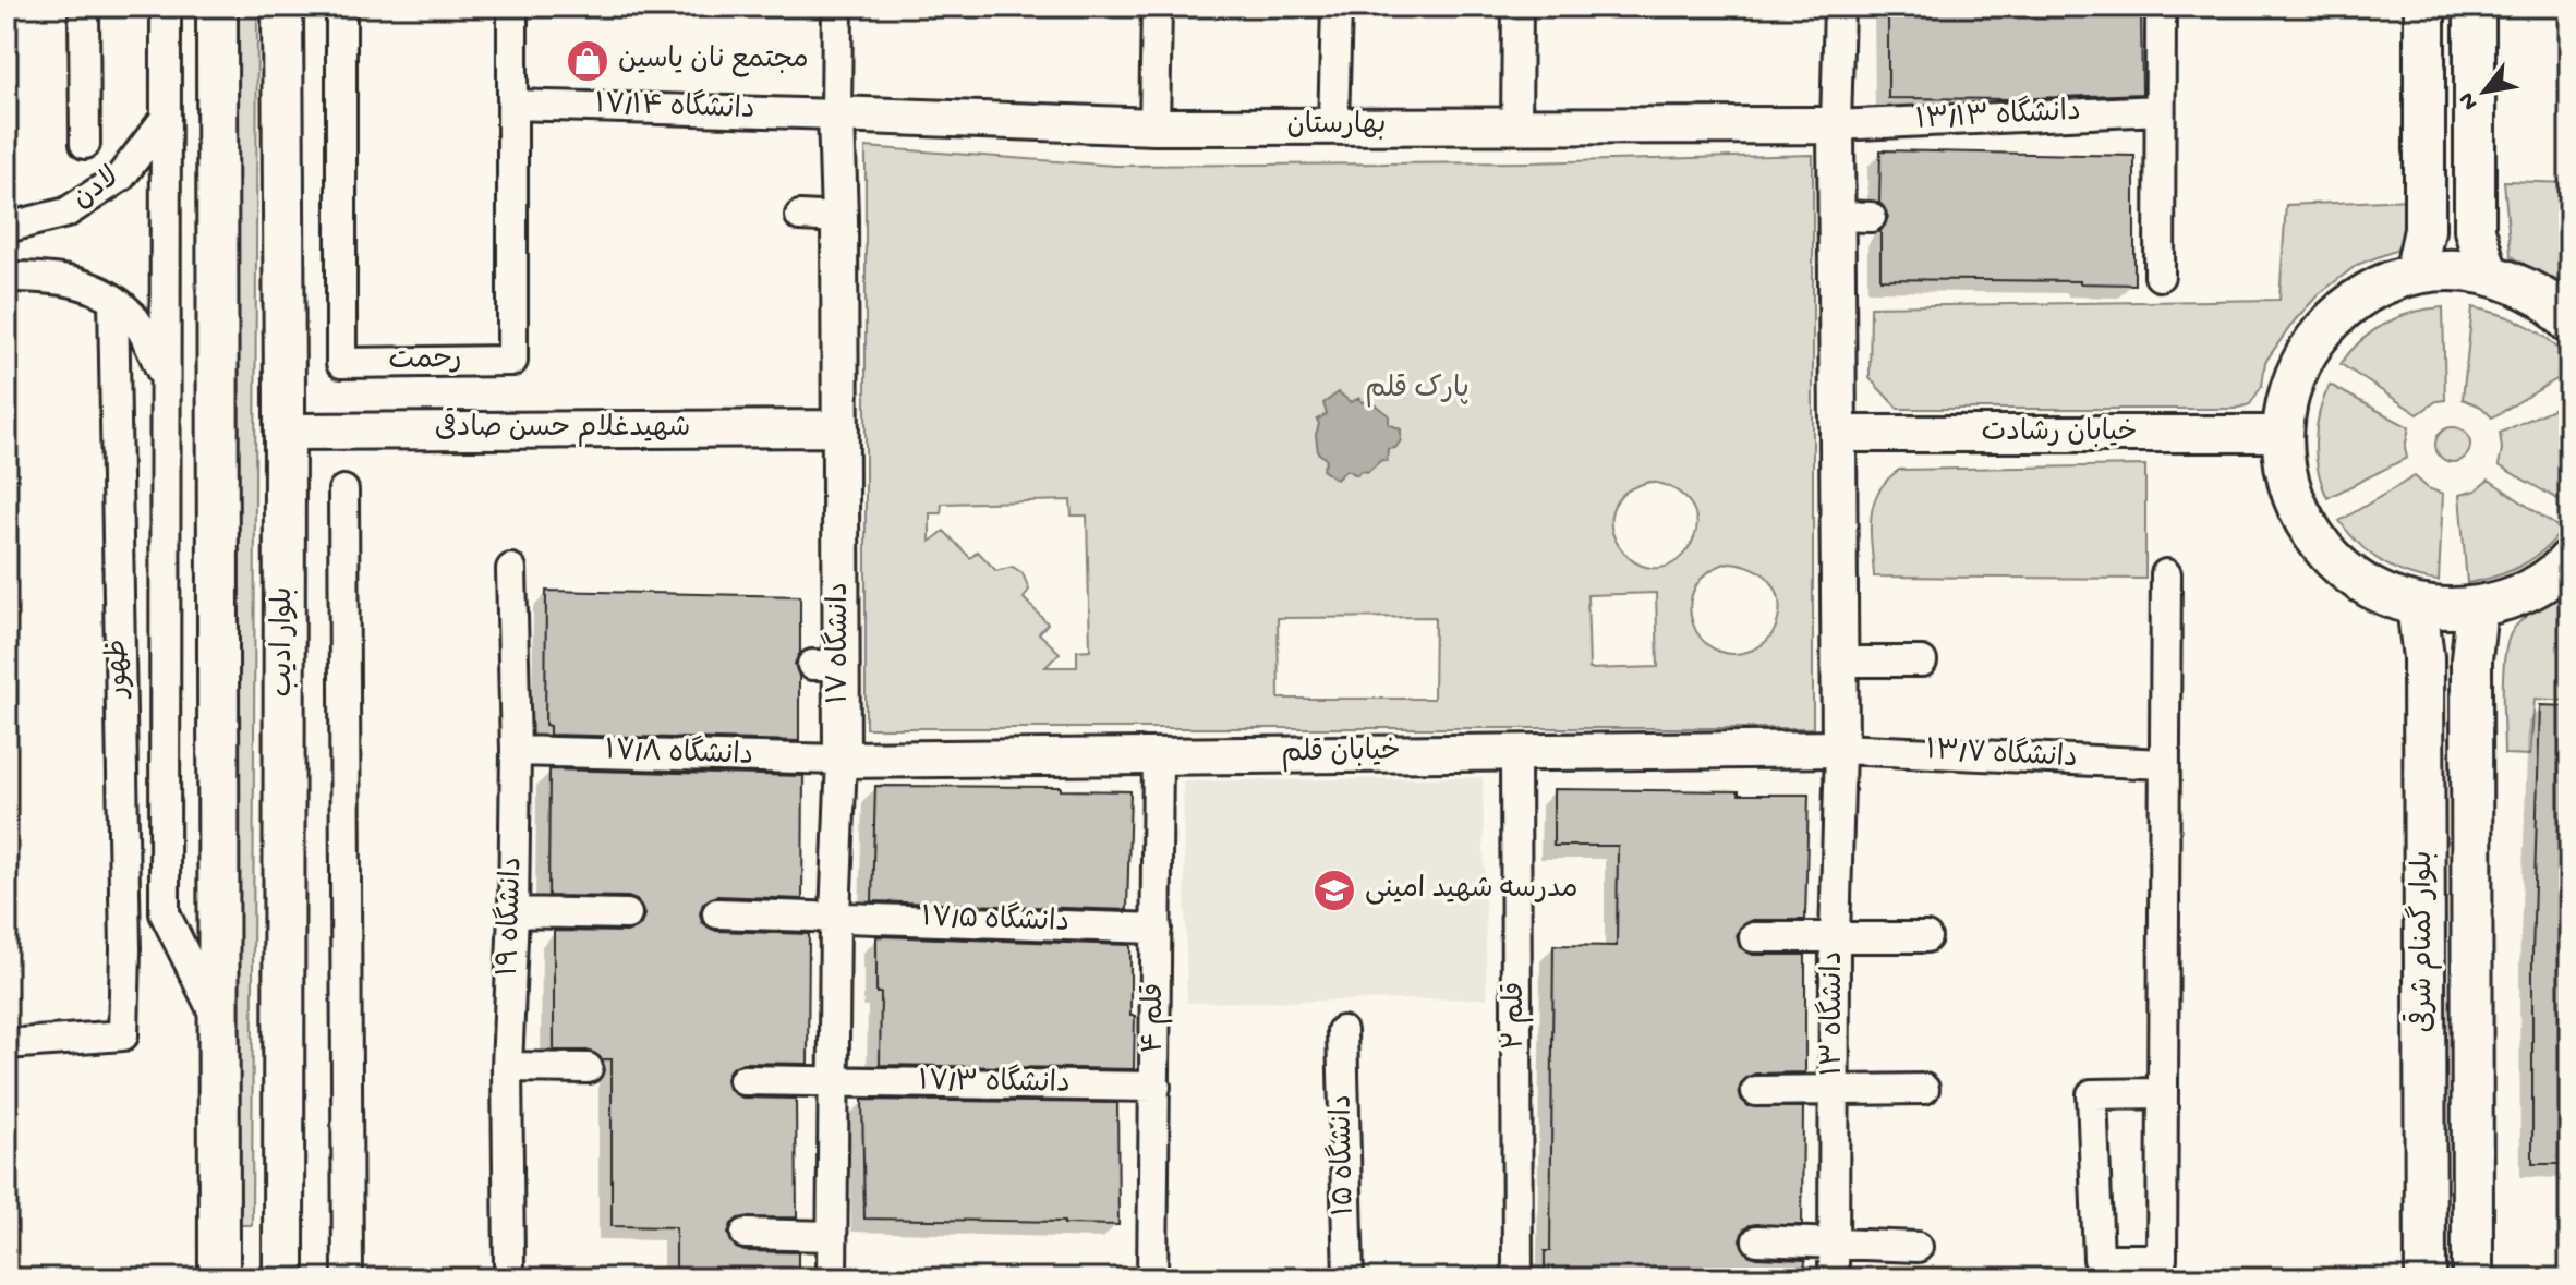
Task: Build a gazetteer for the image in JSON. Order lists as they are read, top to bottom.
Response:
{
  "streets": {
    "main road": ["بلوار ادیب", "بلوار گمنام شرقی"],
    "street": [
      "دانشگاه ۱۷/۱۴",
      "دانشگاه ۱۳/۱۳",
      "بهارستان",
      "لادن",
      "رحمت",
      "شهیدغلام حسن صادقی",
      "خیابان رشادت",
      "دانشگاه ۱۷",
      "ظهور",
      "خیابان قلم",
      "دانشگاه ۱۷/۸",
      "دانشگاه ۱۳/۷",
      "دانشگاه ۱۹",
      "دانشگاه ۱۷/۵",
      "دانشگاه ۱۳",
      "قلم ۲",
      "قلم ۴",
      "دانشگاه ۱۷/۳",
      "دانشگاه ۱۵"
    ]
  },
  "crossings": [
    ["دانشگاه ۱۷/۱۴", "بهارستان"],
    ["دانشگاه ۱۷/۱۴", "رحمت"],
    ["دانشگاه ۱۷/۱۴", "دانشگاه ۱۷"],
    ["دانشگاه ۱۳/۱۳", "بهارستان"],
    ["بهارستان", "دانشگاه ۱۷"],
    ["شهیدغلام حسن صادقی", "بلوار ادیب"],
    ["شهیدغلام حسن صادقی", "دانشگاه ۱۷"],
    ["دانشگاه ۱۷", "خیابان قلم"],
    ["دانشگاه ۱۷", "دانشگاه ۱۷/۸"],
    ["دانشگاه ۱۷", "دانشگاه ۱۷/۵"],
    ["دانشگاه ۱۷", "دانشگاه ۱۷/۳"],
    ["خیابان قلم", "دانشگاه ۱۷/۸"],
    ["خیابان قلم", "دانشگاه ۱۳/۷"],
    ["خیابان قلم", "دانشگاه ۱۳"],
    ["خیابان قلم", "قلم ۲"],
    ["خیابان قلم", "قلم ۴"],
    ["دانشگاه ۱۷/۸", "دانشگاه ۱۹"],
    ["دانشگاه ۱۳/۷", "دانشگاه ۱۳"],
    ["دانشگاه ۱۷/۵", "قلم ۴"],
    ["قلم ۴", "دانشگاه ۱۷/۳"]
  ],
  "parks": ["پارک قلم"],
  "places": {
    "shop": ["مجتمع نان یاسین"],
    "school or university": ["مدرسه شهید امینی"]
  },
  "north": "bottom left"
}
